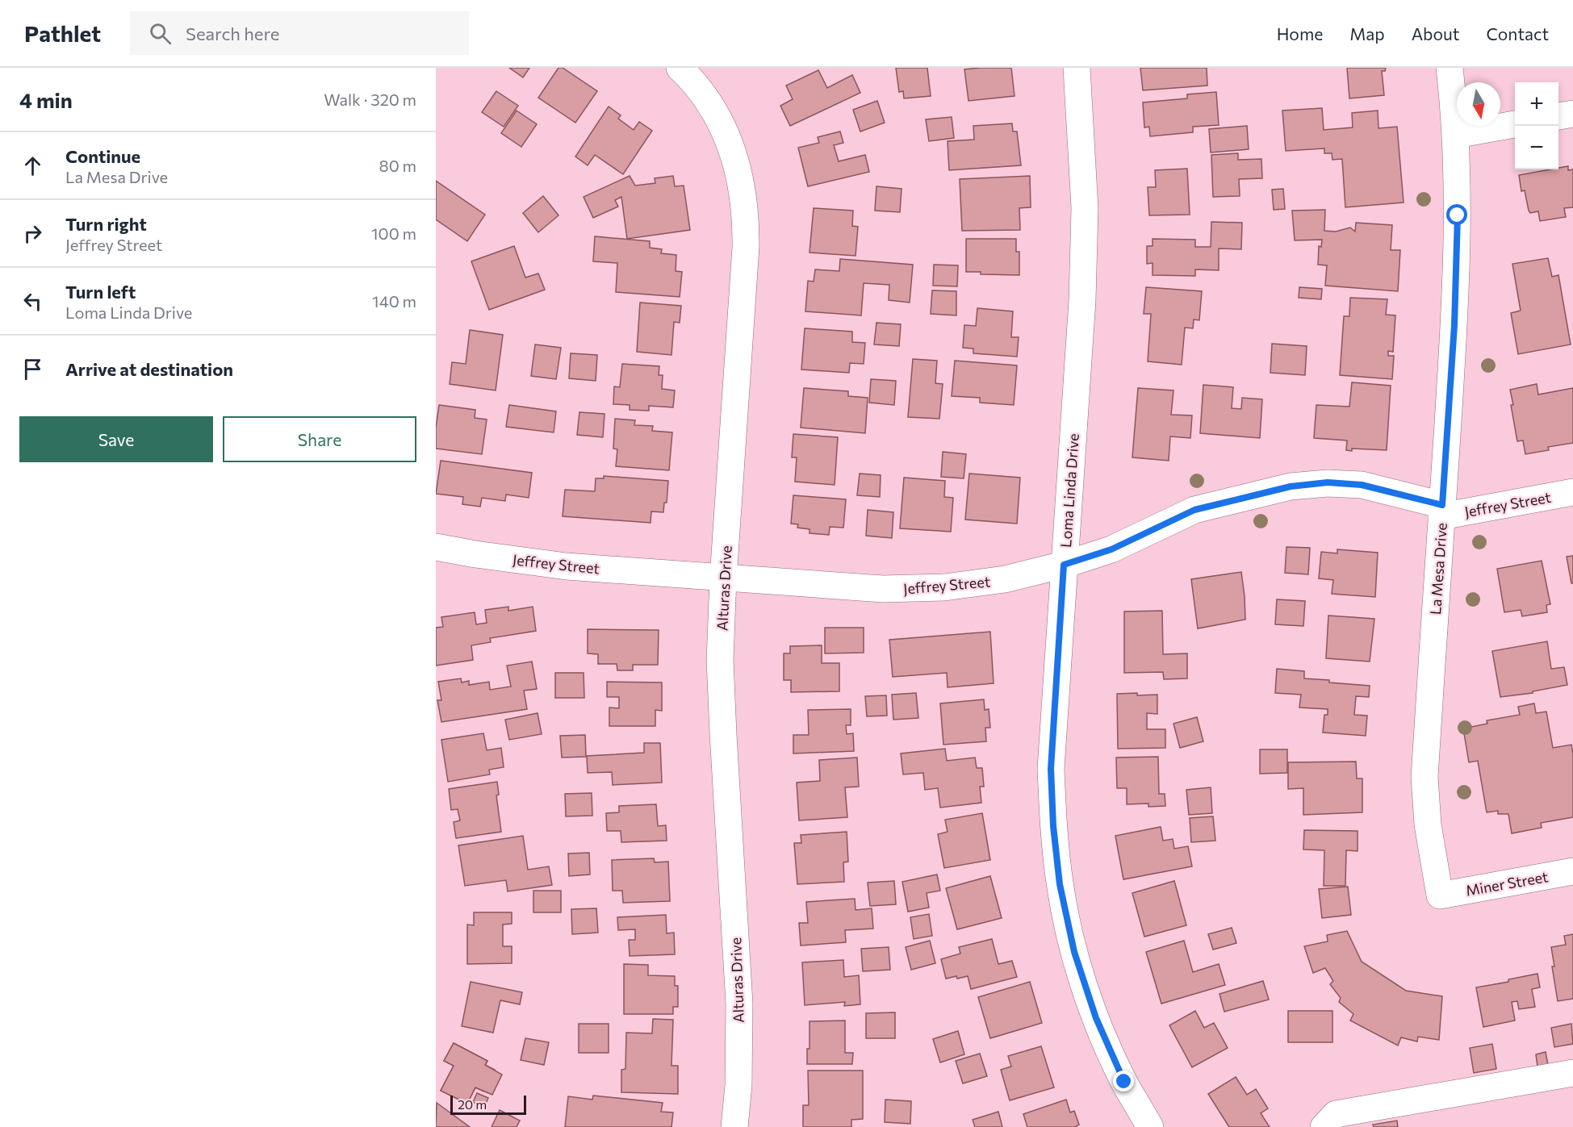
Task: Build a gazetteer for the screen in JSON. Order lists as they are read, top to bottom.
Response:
{
  "streets": {
    "street": [
      "Loma Linda Drive",
      "Jeffrey Street",
      "La Mesa Drive",
      "Alturas Drive",
      "Miner Street"
    ]
  },
  "crossings": [
    ["Loma Linda Drive", "Jeffrey Street"],
    ["Jeffrey Street", "La Mesa Drive"],
    ["Jeffrey Street", "Alturas Drive"],
    ["La Mesa Drive", "Miner Street"]
  ],
  "scale_bar": "20 m",
  "north": "bottom",
  "page": {
    "header": "Pathlet",
    "search": "Search here",
    "nav": [
      "Home",
      "Map",
      "About",
      "Contact"
    ],
    "heading": ["4 min", "Walk · 320 m"],
    "map_buttons": ["+", "−"],
    "list": [
      ["Continue", "La Mesa Drive", "80 m"],
      ["Turn right", "Jeffrey Street", "100 m"],
      ["Turn left", "Loma Linda Drive", "140 m"],
      "Arrive at destination"
    ],
    "buttons": ["Save", "Share"],
    "scale": "20 m"
  }
}
